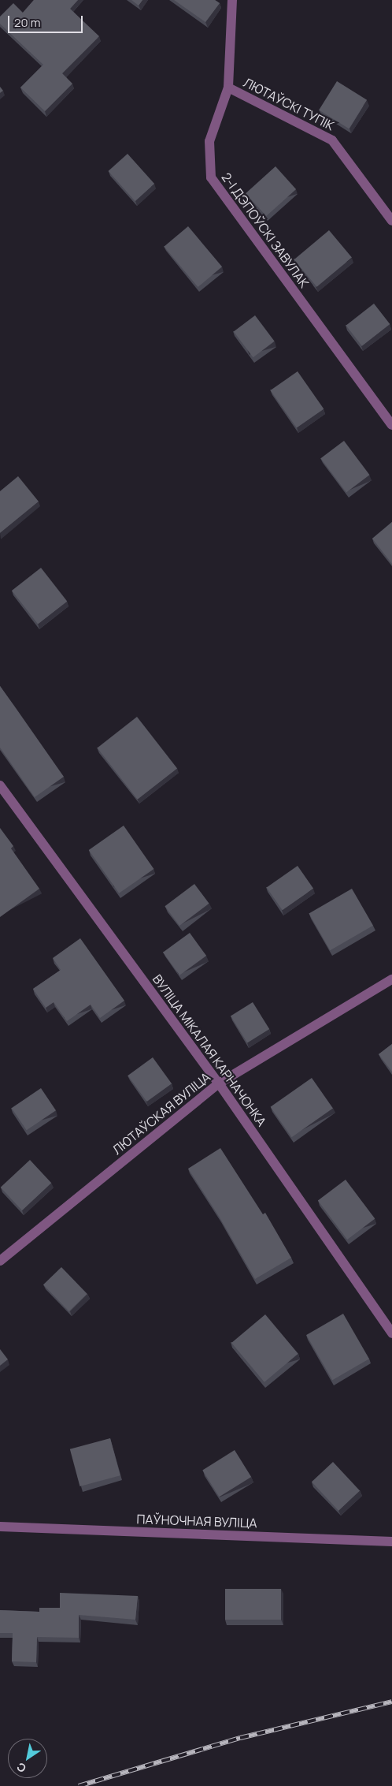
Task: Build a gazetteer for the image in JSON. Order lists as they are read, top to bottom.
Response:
{
  "streets": {
    "street": [
      "ЛЮТАЎСКІ ТУПІК",
      "2-І ДЭПОЎСКІ ЗАВУЛАК",
      "ВУЛІЦА МІКАЛАЯ КАРНАЧОНКА",
      "ЛЮТАЎСКАЯ ВУЛІЦА",
      "ПАЎНОЧНАЯ ВУЛІЦА"
    ]
  },
  "crossings": [
    ["ЛЮТАЎСКІ ТУПІК", "2-І ДЭПОЎСКІ ЗАВУЛАК"],
    ["ВУЛІЦА МІКАЛАЯ КАРНАЧОНКА", "ЛЮТАЎСКАЯ ВУЛІЦА"]
  ],
  "scale_bar": "20 m",
  "north": "bottom left"
}
